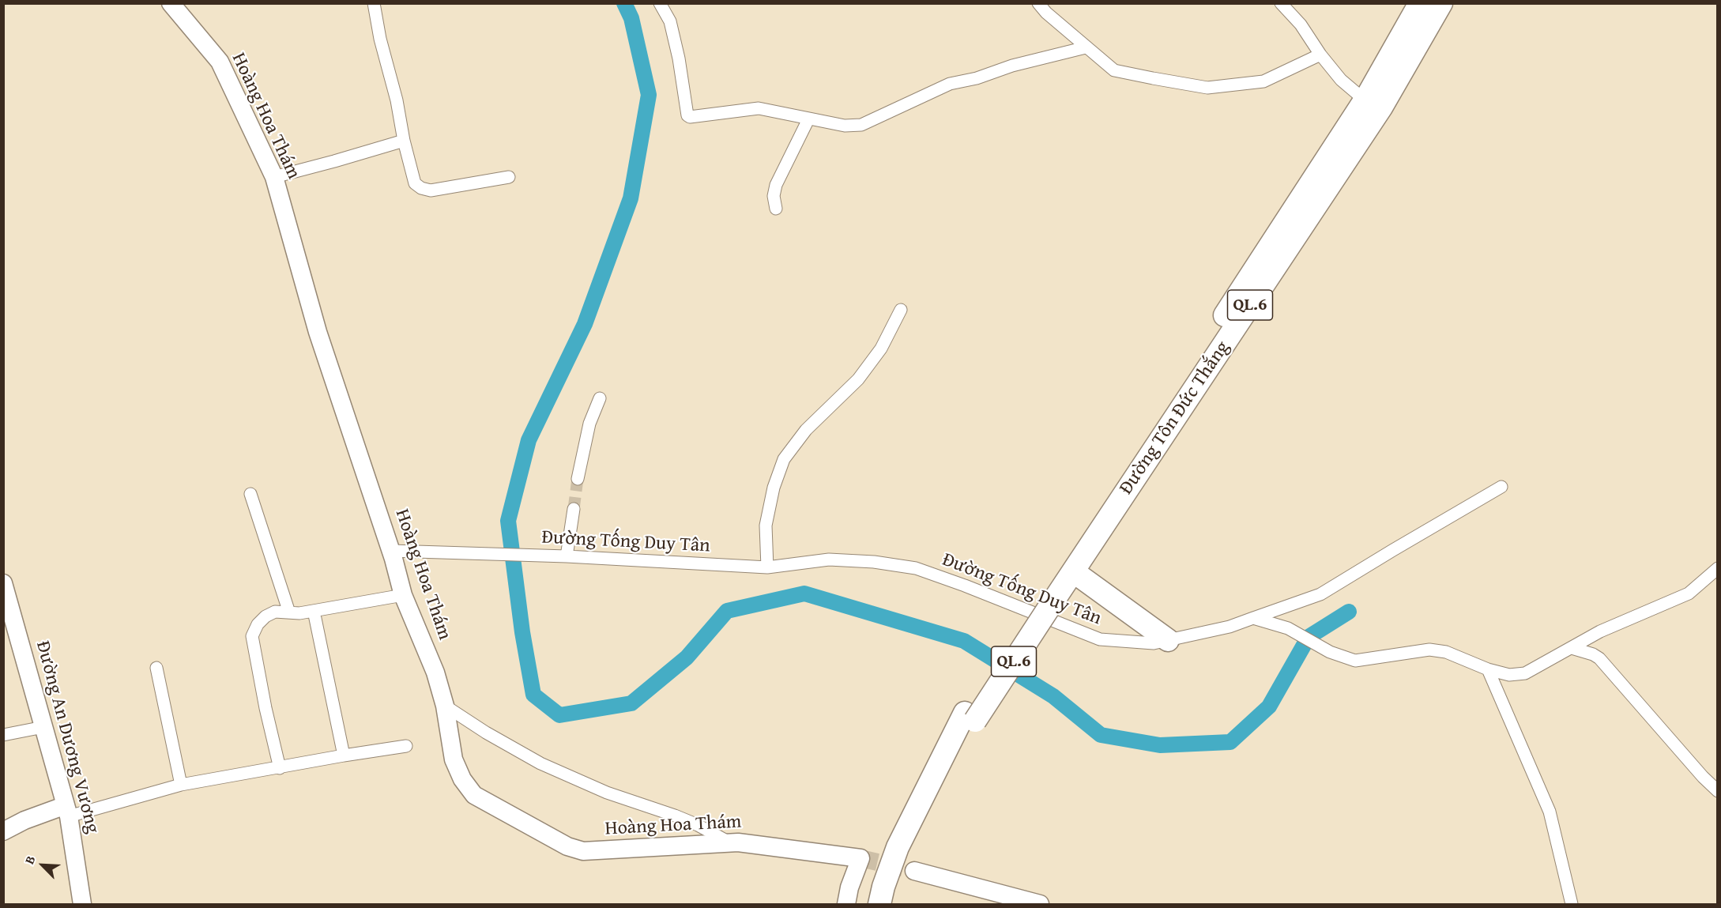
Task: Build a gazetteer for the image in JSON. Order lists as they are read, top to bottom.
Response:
{
  "streets": {
    "highway": ["QL.6", "Đường Tôn Đức Thắng"],
    "street": ["Hoàng Hoa Thám", "Đường Tống Duy Tân", "Đường An Dương Vương"]
  },
  "crossings": [
    ["Hoàng Hoa Thám", "Đường Tống Duy Tân"]
  ],
  "north": "top left"
}
